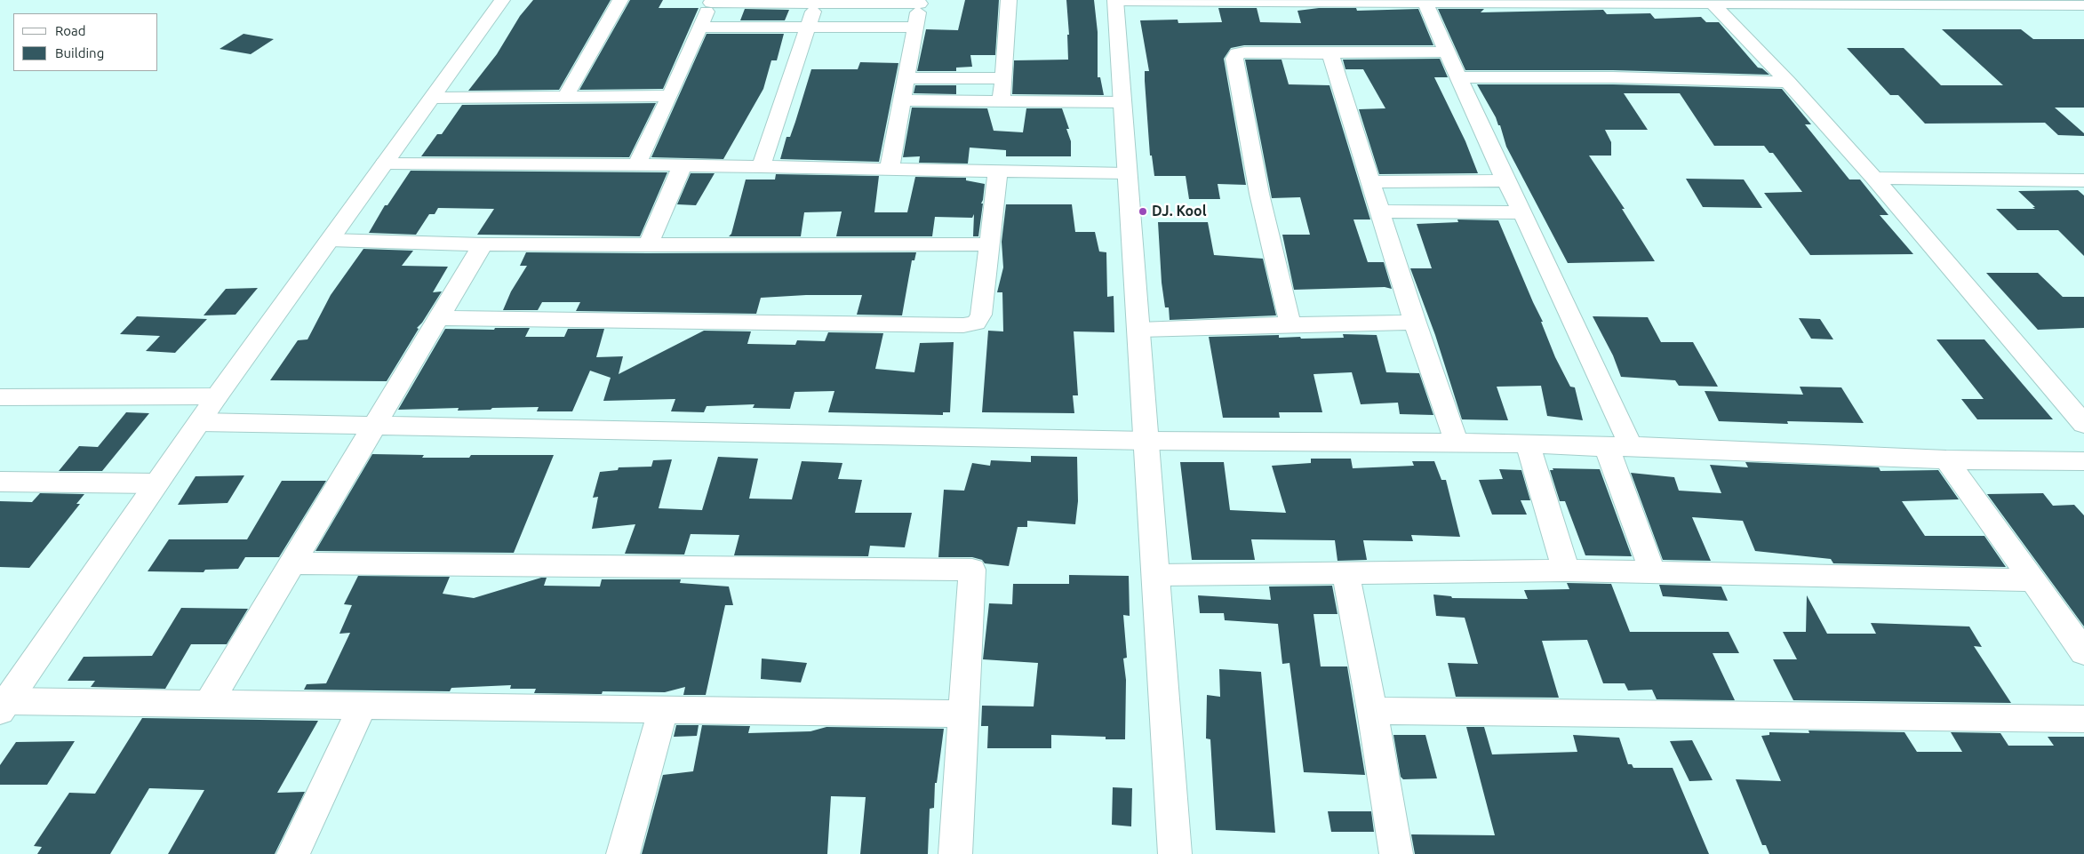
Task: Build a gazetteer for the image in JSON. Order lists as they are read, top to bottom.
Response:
{
  "places": ["DJ. Kool"],
  "legend": ["Road", "Building"]
}
